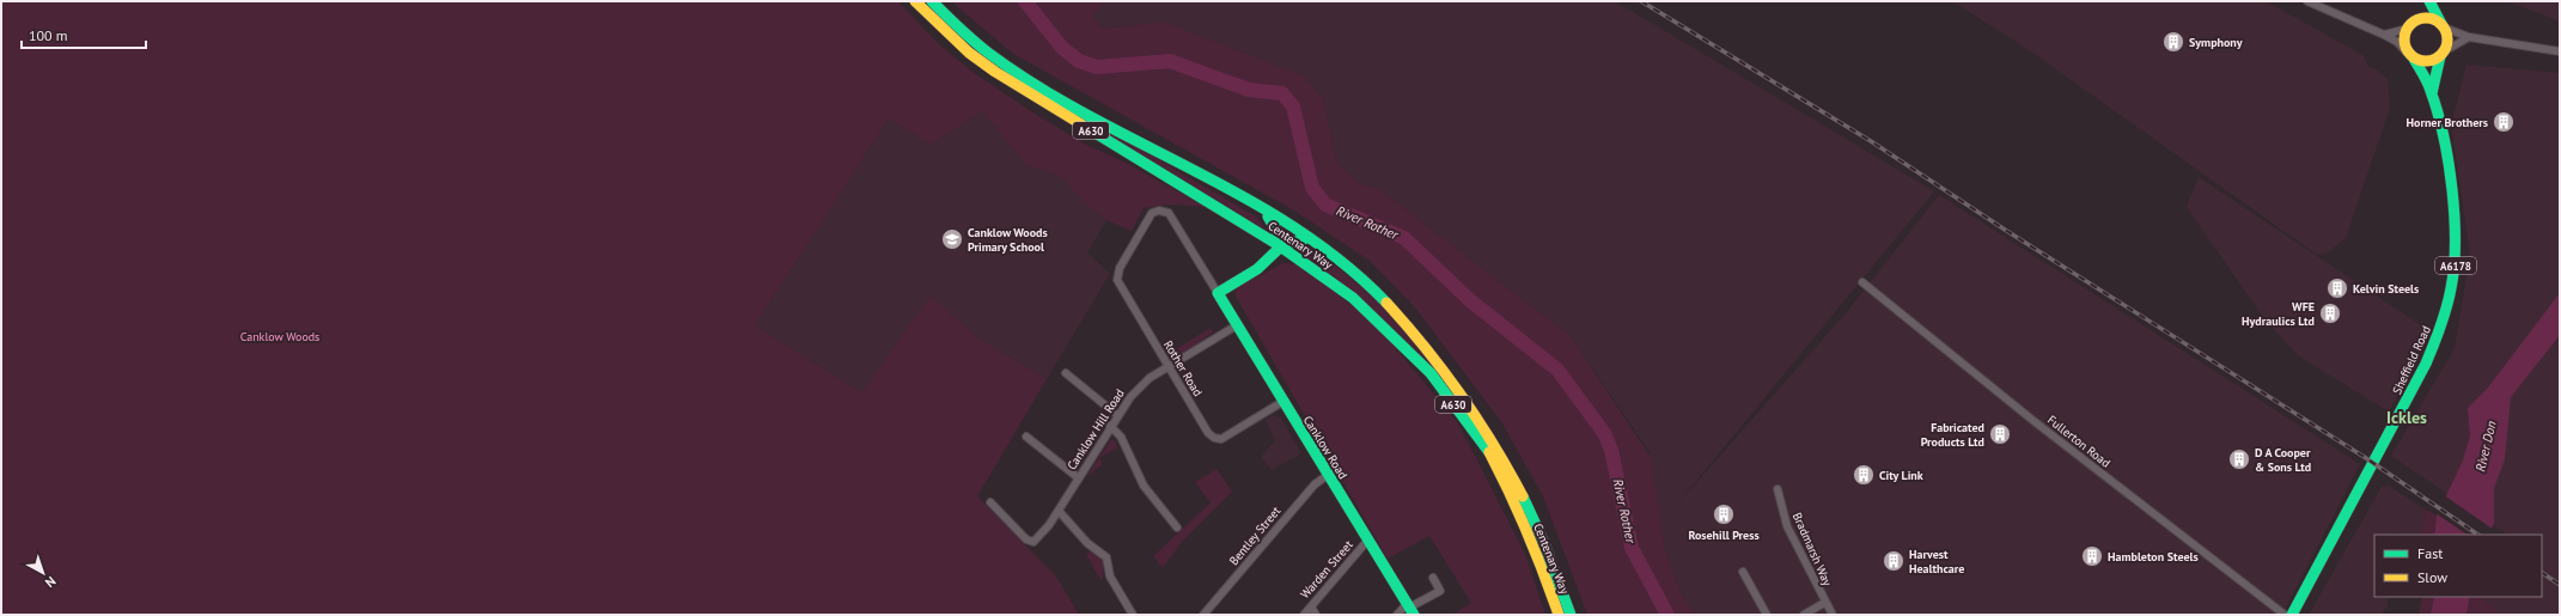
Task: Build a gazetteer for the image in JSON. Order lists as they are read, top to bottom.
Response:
{
  "streets": {
    "main road": [
      "A630",
      "Centenary Way",
      "A6178",
      "Sheffield Road",
      "Canklow Road"
    ],
    "street": [
      "Rother Road",
      "Canklow Hill Road",
      "Fullerton Road",
      "Bentley Street",
      "Bradmarsh Way",
      "Warden Street"
    ]
  },
  "crossings": [
    ["A630", "Centenary Way"],
    ["Rother Road", "Canklow Hill Road"],
    ["Rother Road", "Canklow Road"],
    ["Canklow Hill Road", "Canklow Road"],
    ["Canklow Road", "Bentley Street"],
    ["Canklow Road", "Warden Street"]
  ],
  "districts": ["Ickles"],
  "water": ["River Rother", "River Don"],
  "parks": ["Canklow Woods"],
  "places": {
    "building": [
      "Symphony",
      "Horner Brothers",
      "Kelvin Steels",
      "WFE Hydraulics Ltd",
      "Fabricated Products Ltd",
      "D A Cooper & Sons Ltd",
      "City Link",
      "Rosehill Press",
      "Hambleton Steels",
      "Harvest Healthcare"
    ],
    "school or university": ["Canklow Woods Primary School"]
  },
  "legend": ["Fast", "Slow"],
  "scale_bar": "100 m",
  "north": "bottom right"
}
